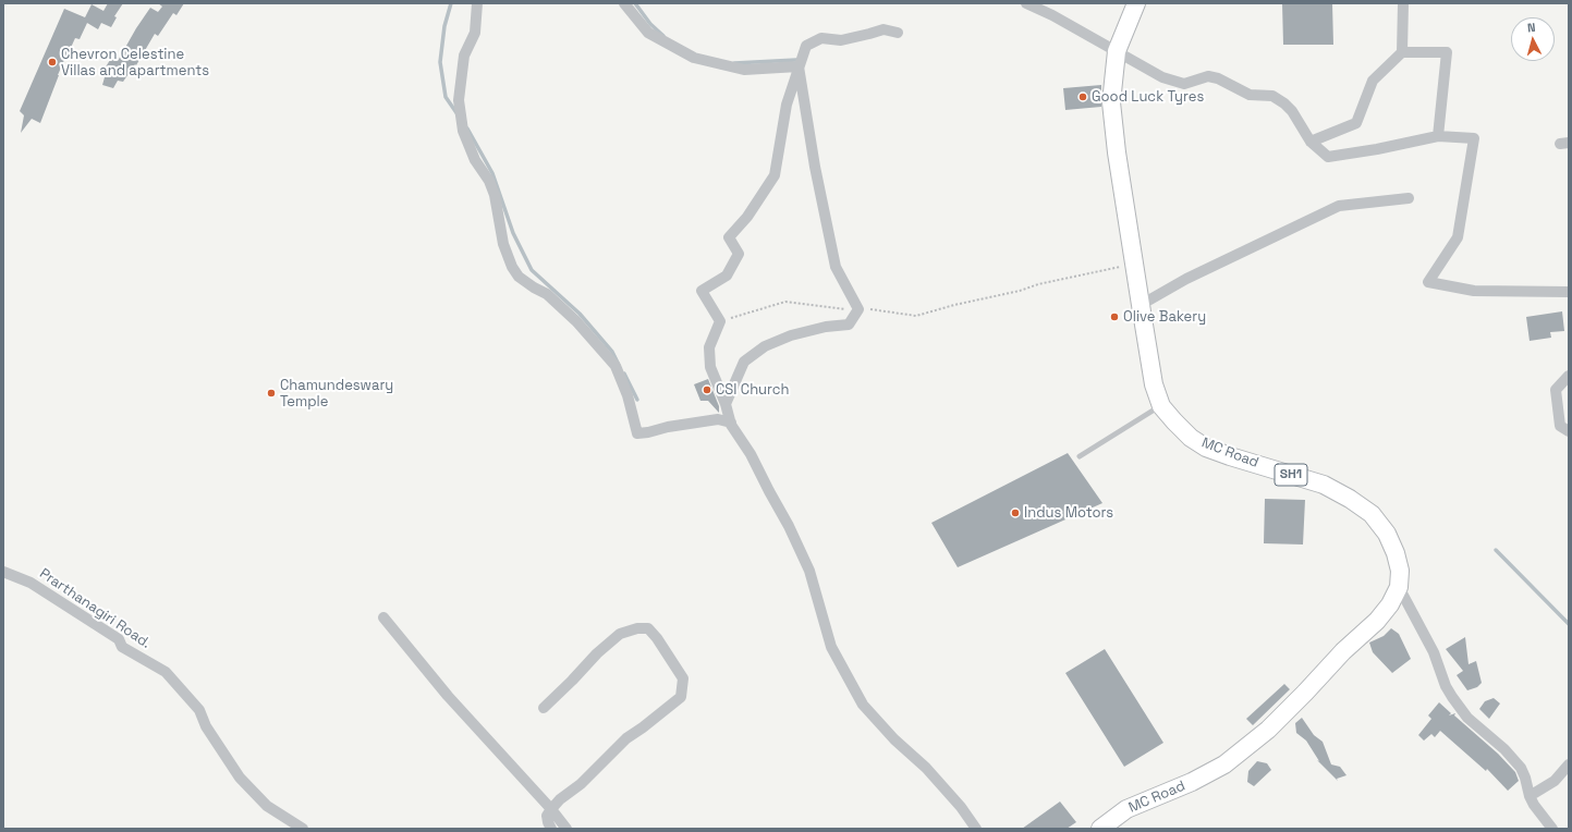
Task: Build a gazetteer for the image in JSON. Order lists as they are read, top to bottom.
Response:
{
  "streets": {
    "main road": ["MC Road", "SH1"],
    "street": ["Prarthanagiri Road."]
  },
  "places": [
    "Chevron Celestine Villas and apartments",
    "Good Luck Tyres",
    "Olive Bakery",
    "CSI Church",
    "Chamundeswary Temple",
    "Indus Motors"
  ],
  "north": "top"
}
